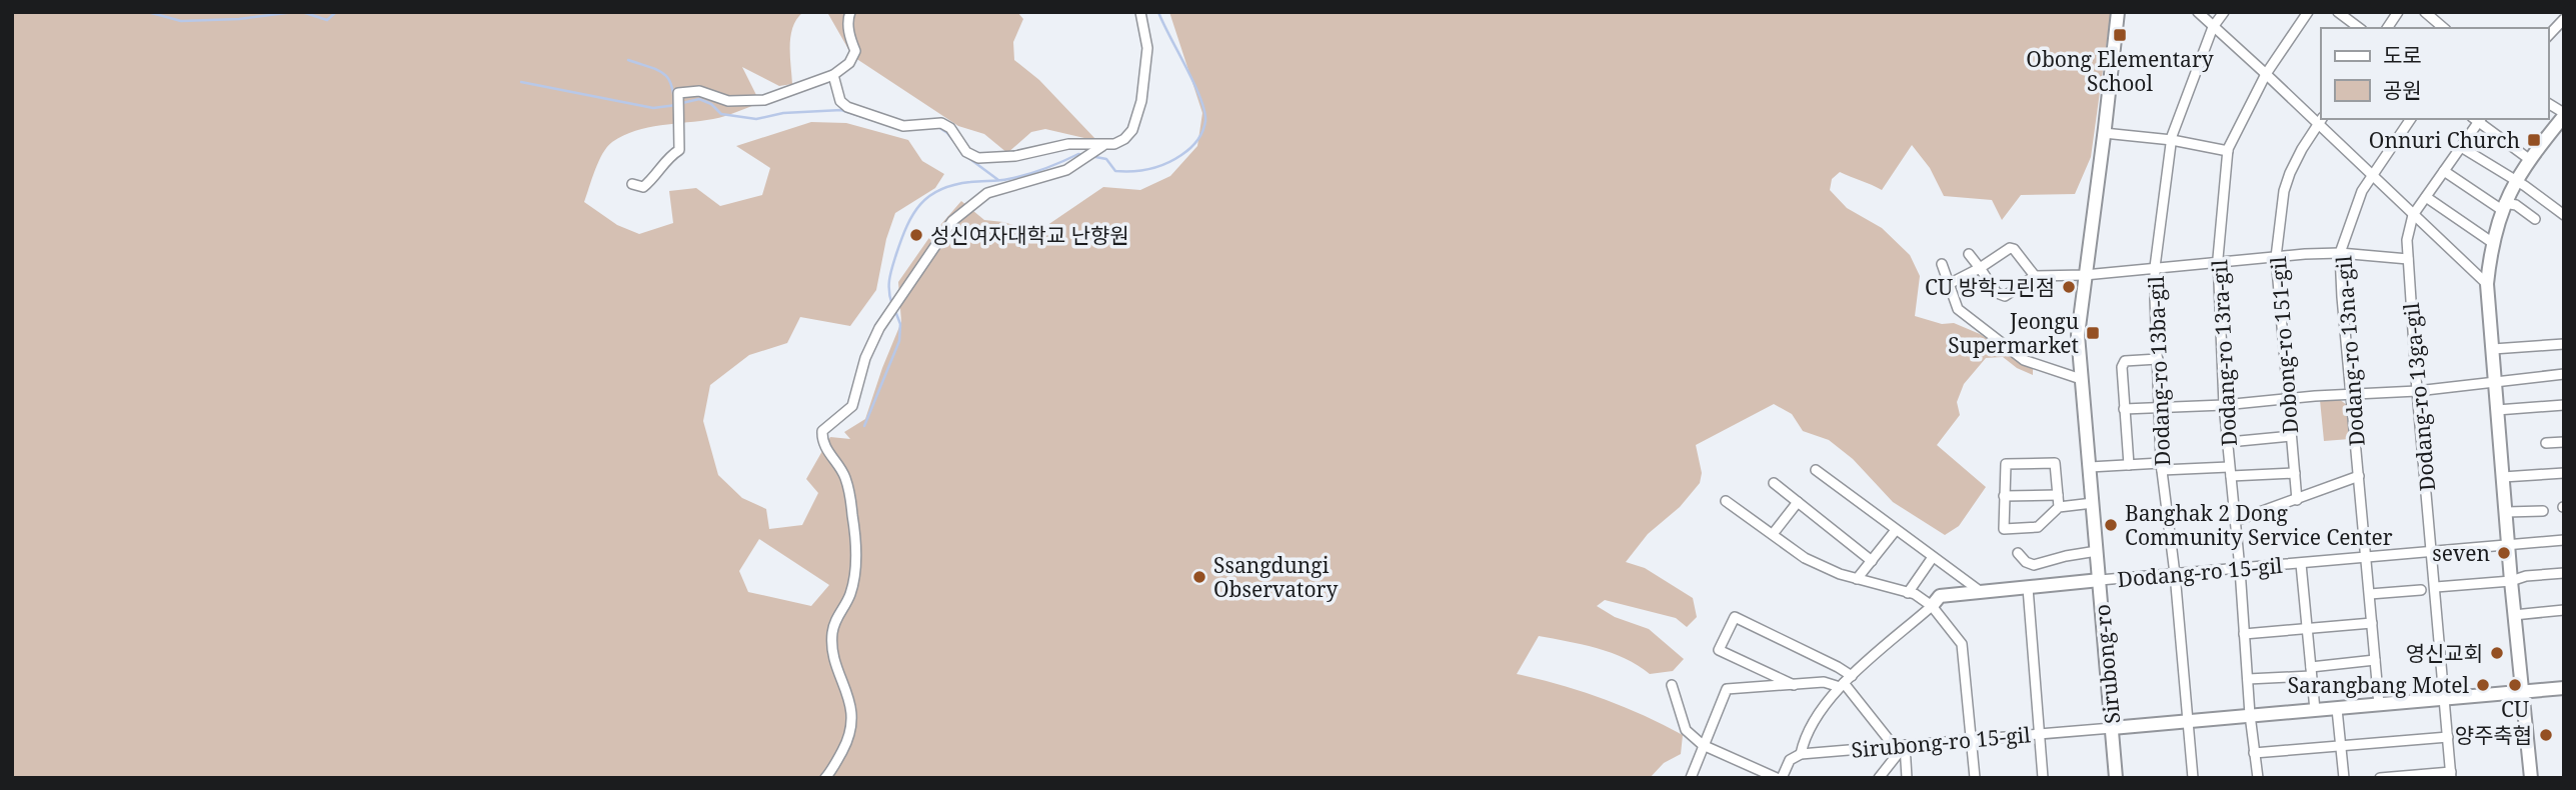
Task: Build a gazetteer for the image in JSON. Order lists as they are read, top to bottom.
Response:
{
  "streets": {
    "street": [
      "Dobong-ro 151-gil",
      "Dodang-ro 13na-gil",
      "Dodang-ro 13ra-gil",
      "Dodang-ro 13ba-gil",
      "Dodang-ro 13ga-gil",
      "Dodang-ro 15-gil",
      "Sirubong-ro",
      "Sirubong-ro 15-gil"
    ]
  },
  "crossings": [
    ["Dobong-ro 151-gil", "Dodang-ro 13na-gil"],
    ["Dodang-ro 13na-gil", "Dodang-ro 13ra-gil"],
    ["Dodang-ro 13na-gil", "Dodang-ro 15-gil"],
    ["Dodang-ro 13ra-gil", "Dodang-ro 15-gil"],
    ["Dodang-ro 13ba-gil", "Dodang-ro 15-gil"],
    ["Dodang-ro 13ga-gil", "Dodang-ro 15-gil"],
    ["Dodang-ro 15-gil", "Sirubong-ro"],
    ["Sirubong-ro", "Sirubong-ro 15-gil"]
  ],
  "places": {
    "transit": ["Obong Elementary School", "Onnuri Church", "Jeongu Supermarket"],
    "other": [
      "성신여자대학교 난향원",
      "CU 방학그린점",
      "Banghak 2 Dong Community Service Center",
      "seven",
      "Ssangdungi Observatory",
      "영신교회",
      "Sarangbang Motel",
      "CU",
      "양주축협"
    ]
  },
  "legend": ["도로", "공원"]
}
